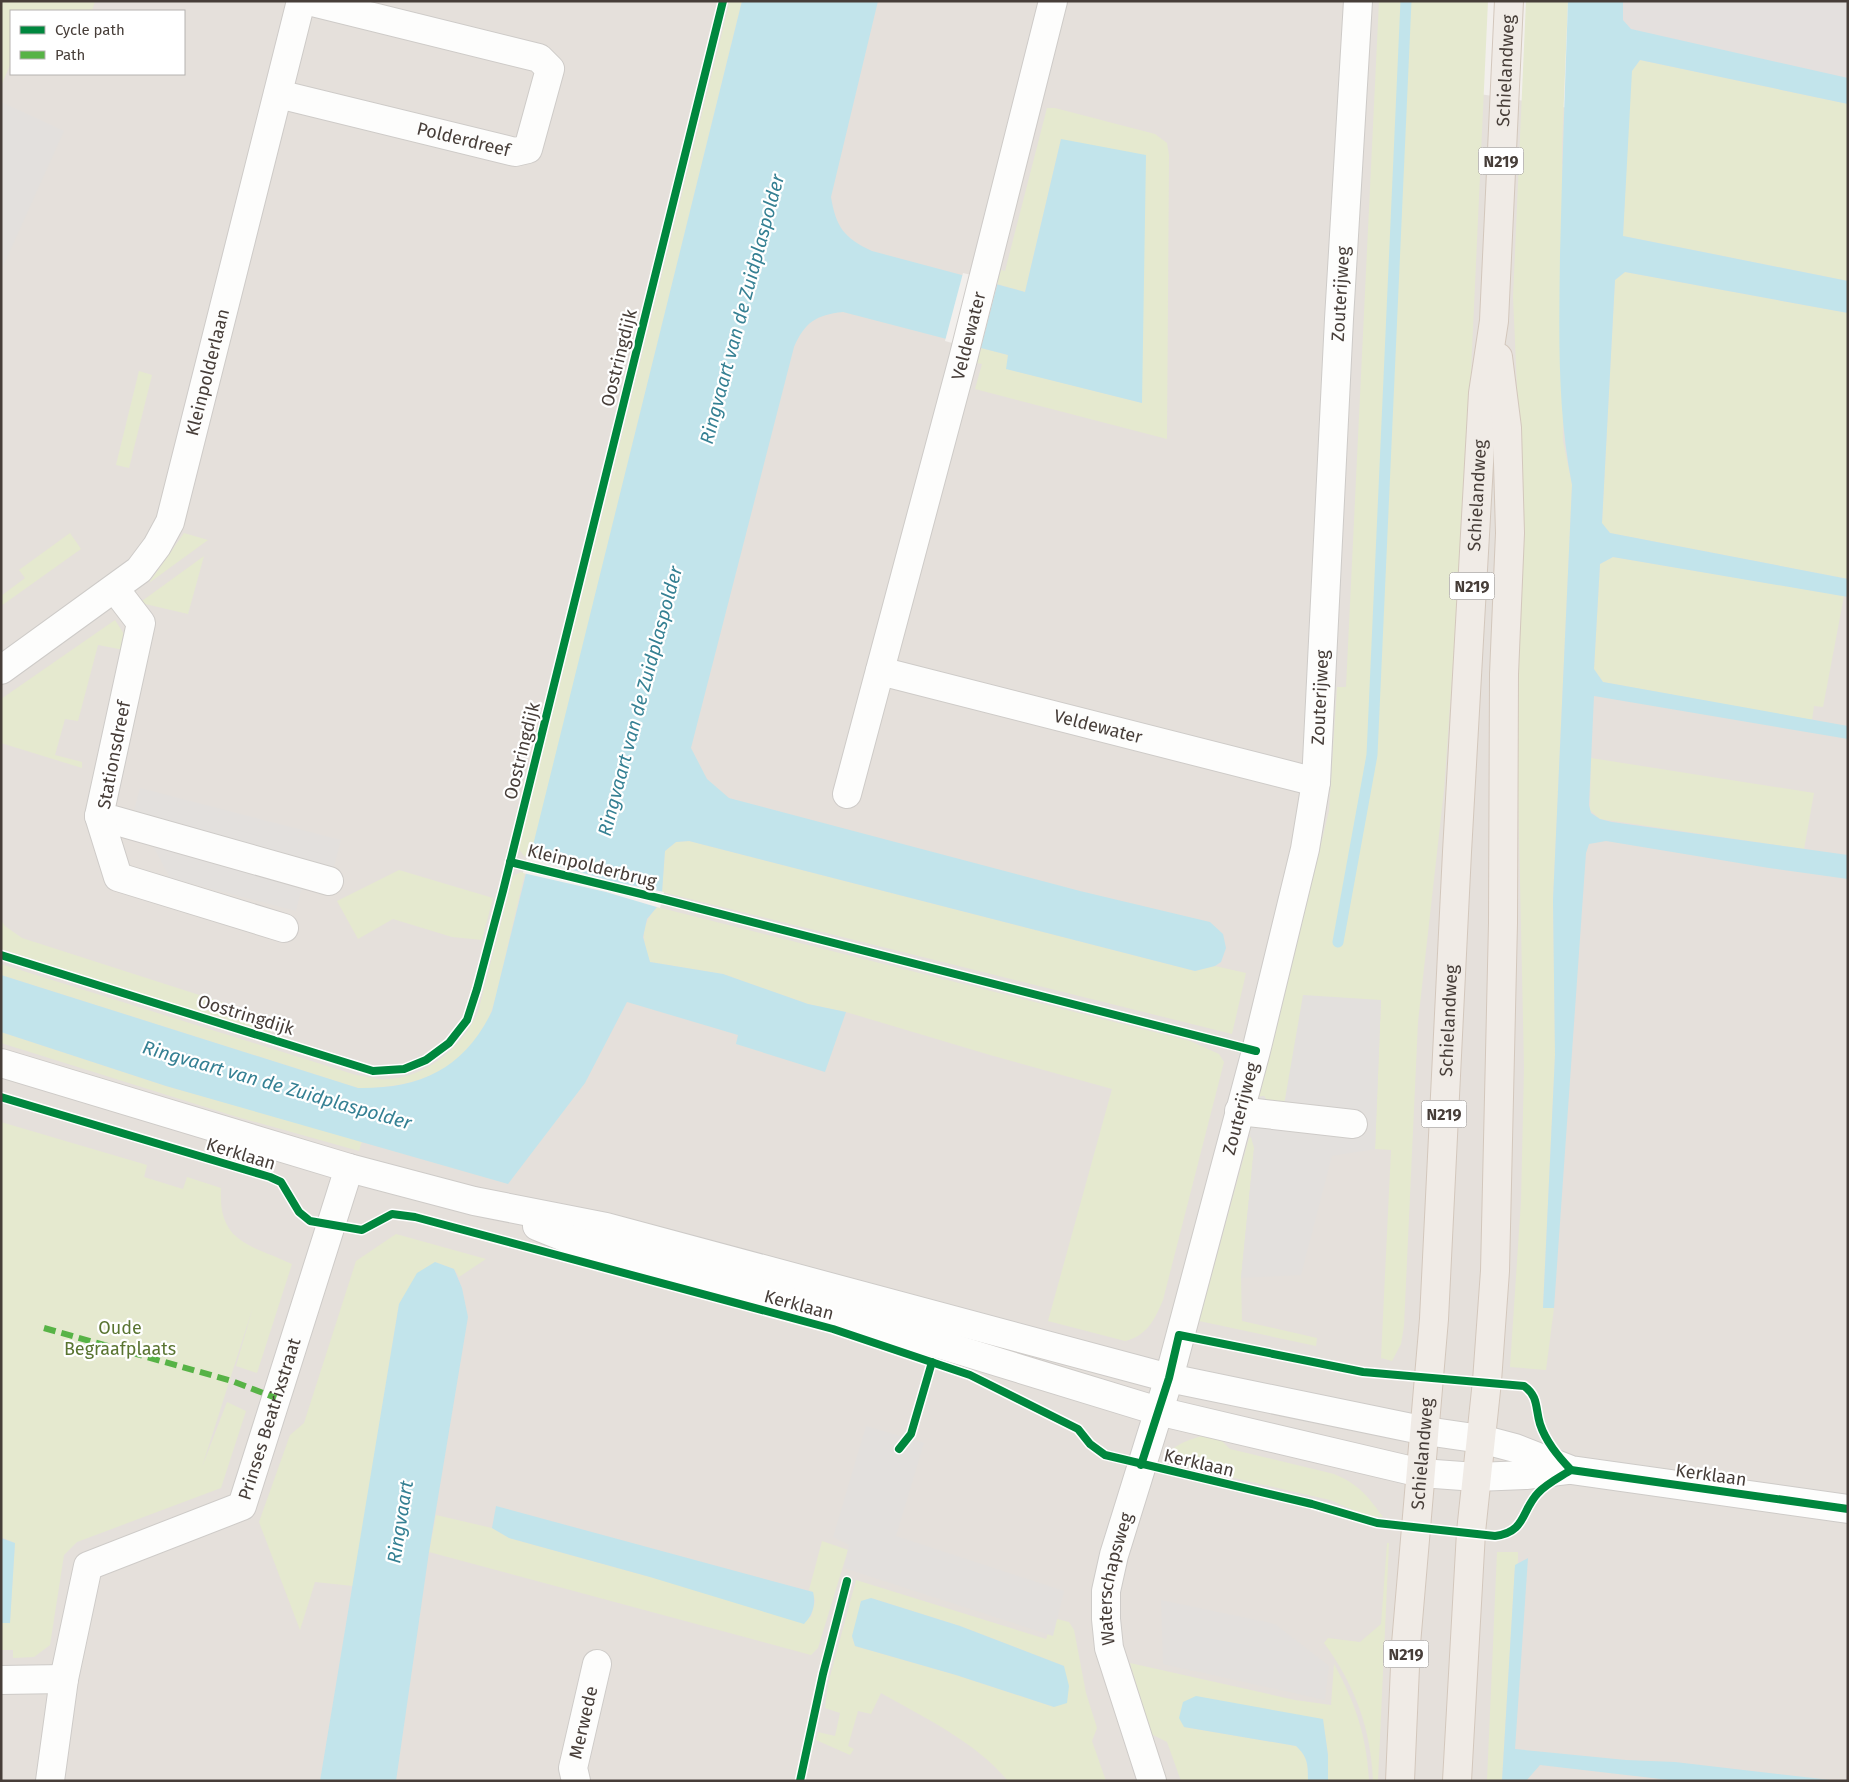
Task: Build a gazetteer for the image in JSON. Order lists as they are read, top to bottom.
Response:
{
  "streets": {
    "main road": ["Schielandweg", "N219"],
    "street": [
      "Polderdreef",
      "Zouterijweg",
      "Veldewater",
      "Kleinpolderlaan",
      "Stationsdreef",
      "Kerklaan",
      "Prinses Beatrixstraat",
      "Waterschapsweg",
      "Merwede"
    ],
    "cycle path": ["Oostringdijk", "Kleinpolderbrug"]
  },
  "crossings": [
    ["Schielandweg", "Kerklaan"],
    ["Polderdreef", "Kleinpolderlaan"],
    ["Zouterijweg", "Veldewater"],
    ["Zouterijweg", "Kerklaan"],
    ["Zouterijweg", "Waterschapsweg"],
    ["Kleinpolderlaan", "Stationsdreef"],
    ["Kerklaan", "Prinses Beatrixstraat"],
    ["Kerklaan", "Waterschapsweg"]
  ],
  "water": ["Ringvaart van de Zuidplaspolder", "Ringvaart"],
  "parks": ["Oude Begraafplaats"],
  "legend": ["Cycle path", "Path"]
}
